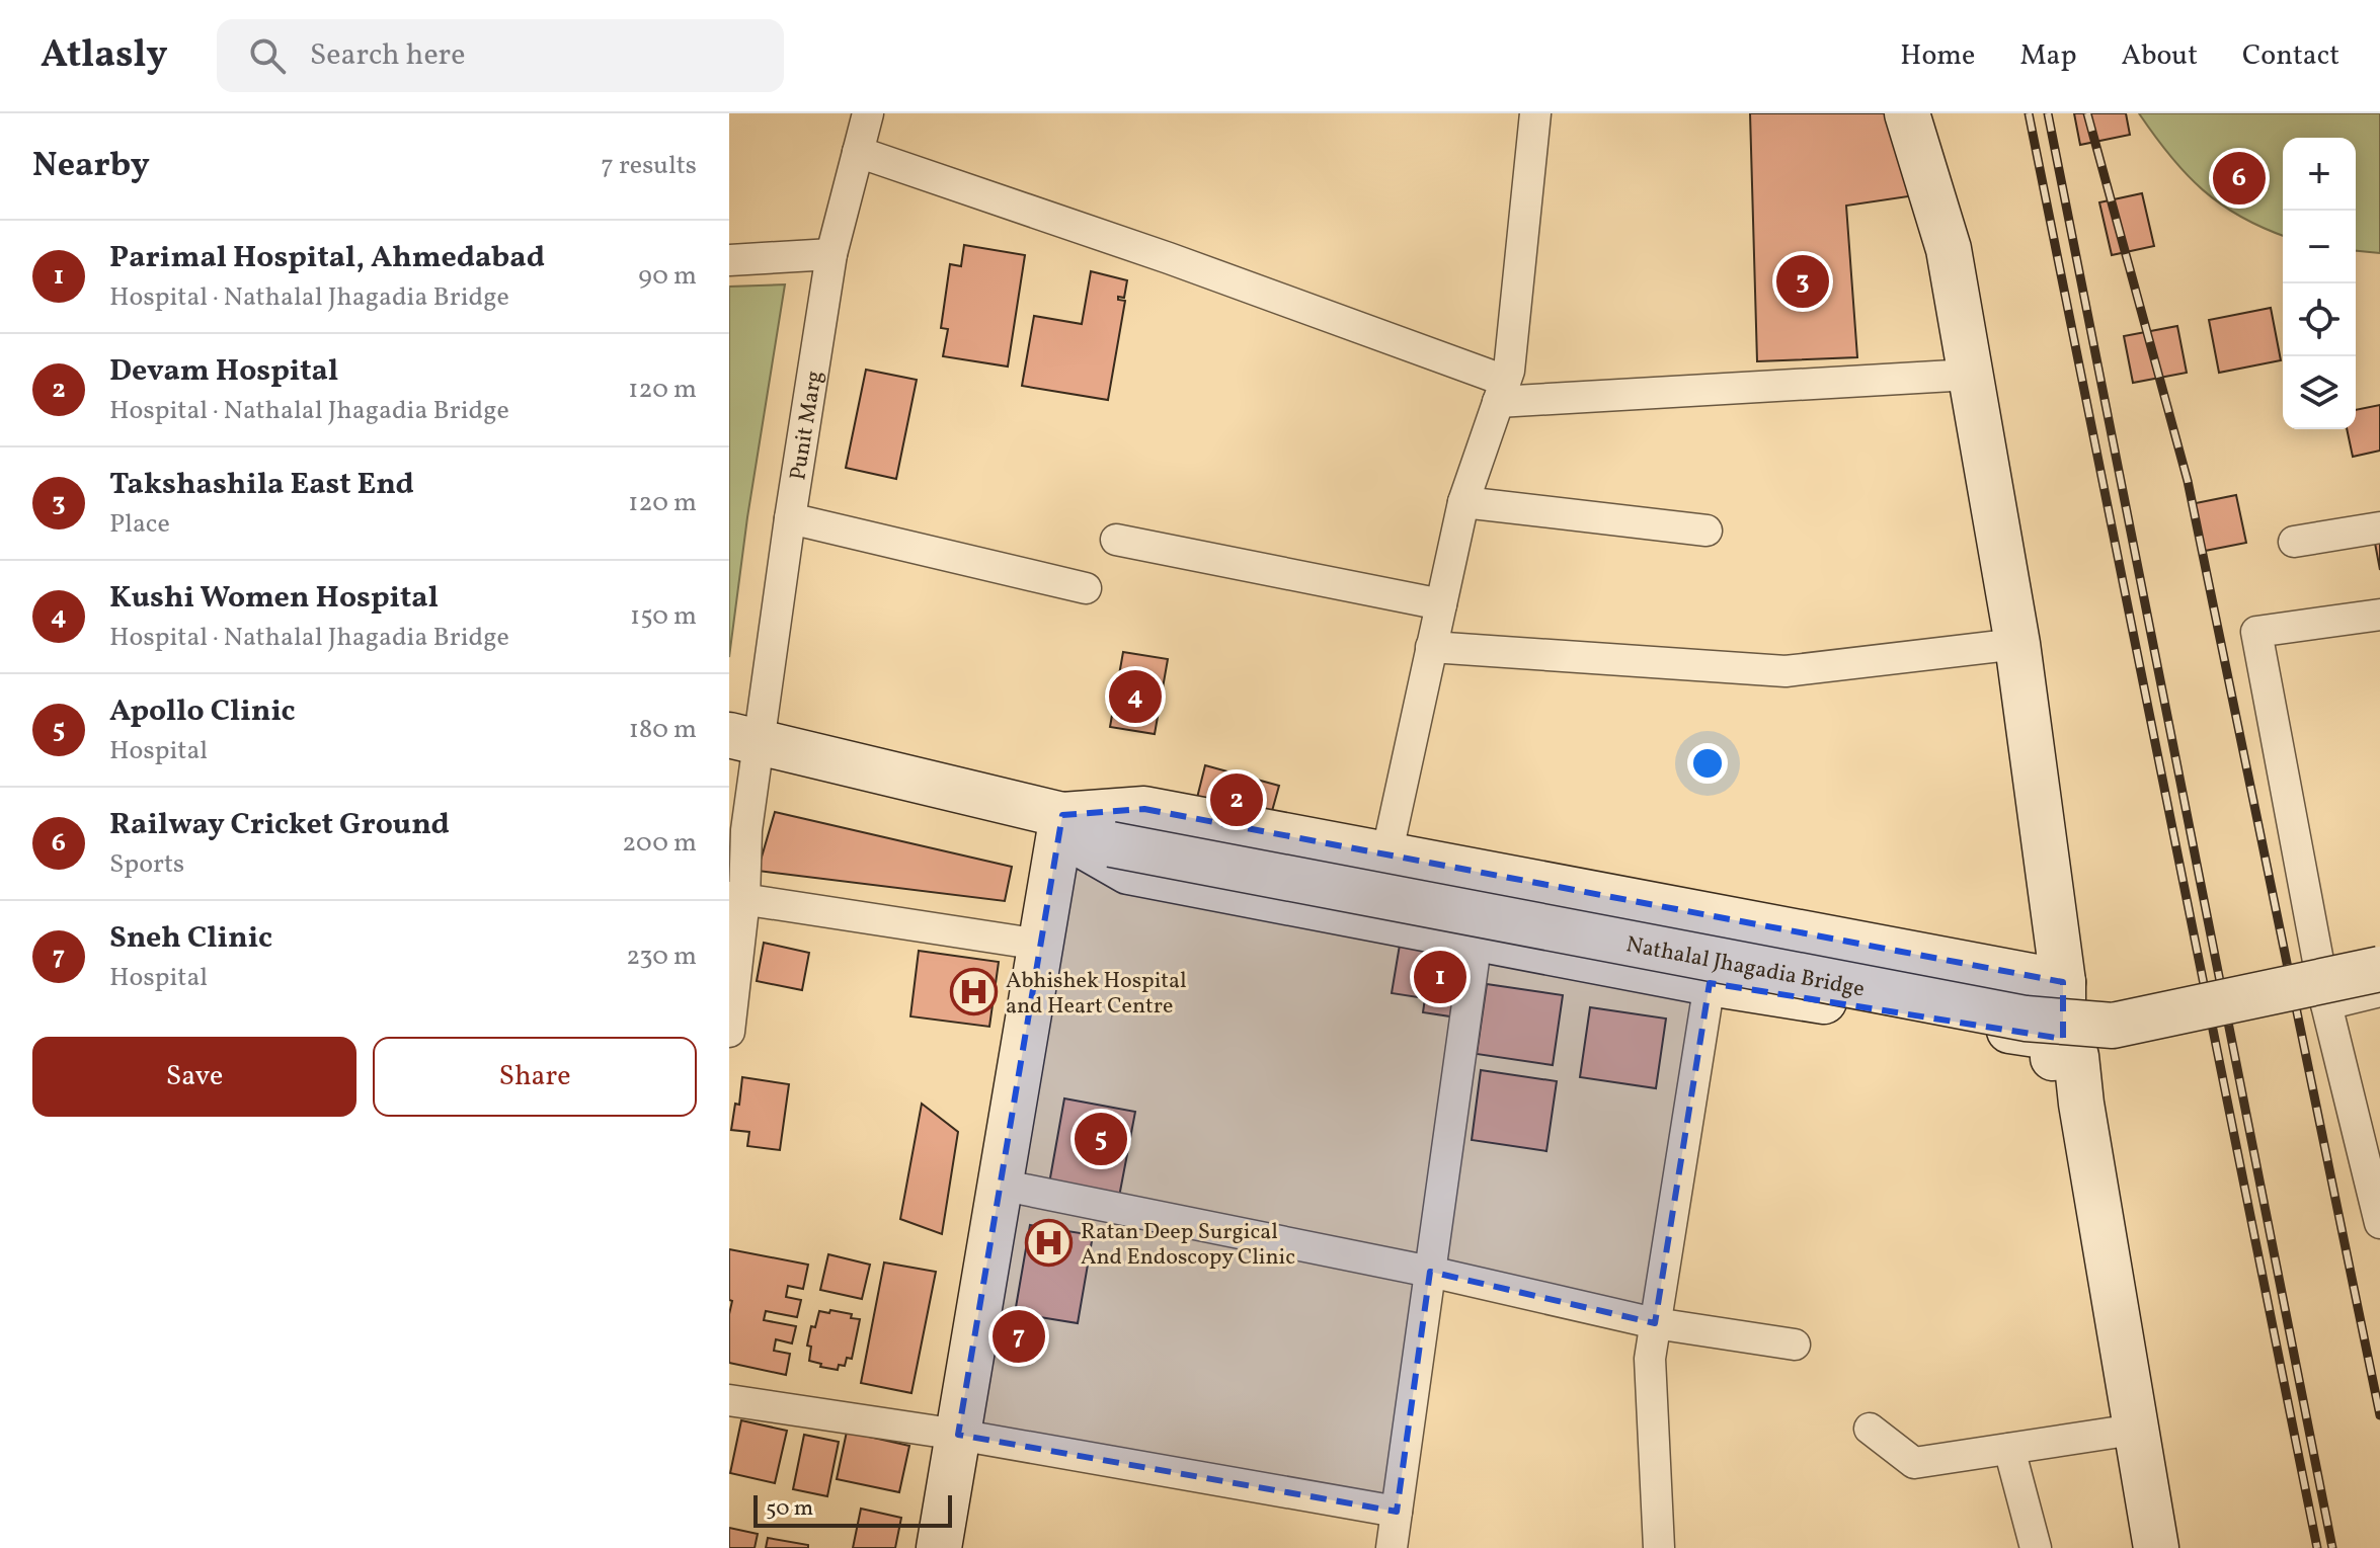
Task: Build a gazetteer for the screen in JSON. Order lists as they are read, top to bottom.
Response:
{
  "streets": {
    "street": ["Punit Marg", "Nathalal Jhagadia Bridge"]
  },
  "places": {
    "hospital": ["Abhishek Hospital and Heart Centre", "Ratan Deep Surgical And Endoscopy Clinic"]
  },
  "scale_bar": "50 m",
  "page": {
    "header": "Atlasly",
    "search": "Search here",
    "nav": [
      "Home",
      "Map",
      "About",
      "Contact"
    ],
    "heading": ["Nearby", "7 results"],
    "map_buttons": ["+", "−"],
    "pins": [
      "6",
      "3",
      "4",
      "2",
      "1",
      "5",
      "7"
    ],
    "list": [
      {
        "mark": "1",
        "name": "Parimal Hospital, Ahmedabad",
        "note": "Hospital · Nathalal Jhagadia Bridge",
        "value": "90 m"
      },
      {
        "mark": "2",
        "name": "Devam Hospital",
        "note": "Hospital · Nathalal Jhagadia Bridge",
        "value": "120 m"
      },
      {
        "mark": "3",
        "name": "Takshashila East End",
        "note": "Place",
        "value": "120 m"
      },
      {
        "mark": "4",
        "name": "Kushi Women Hospital",
        "note": "Hospital · Nathalal Jhagadia Bridge",
        "value": "150 m"
      },
      {
        "mark": "5",
        "name": "Apollo Clinic",
        "note": "Hospital",
        "value": "180 m"
      },
      {
        "mark": "6",
        "name": "Railway Cricket Ground",
        "note": "Sports",
        "value": "200 m"
      },
      {
        "mark": "7",
        "name": "Sneh Clinic",
        "note": "Hospital",
        "value": "230 m"
      }
    ],
    "buttons": ["Save", "Share"],
    "scale": "50 m"
  }
}
